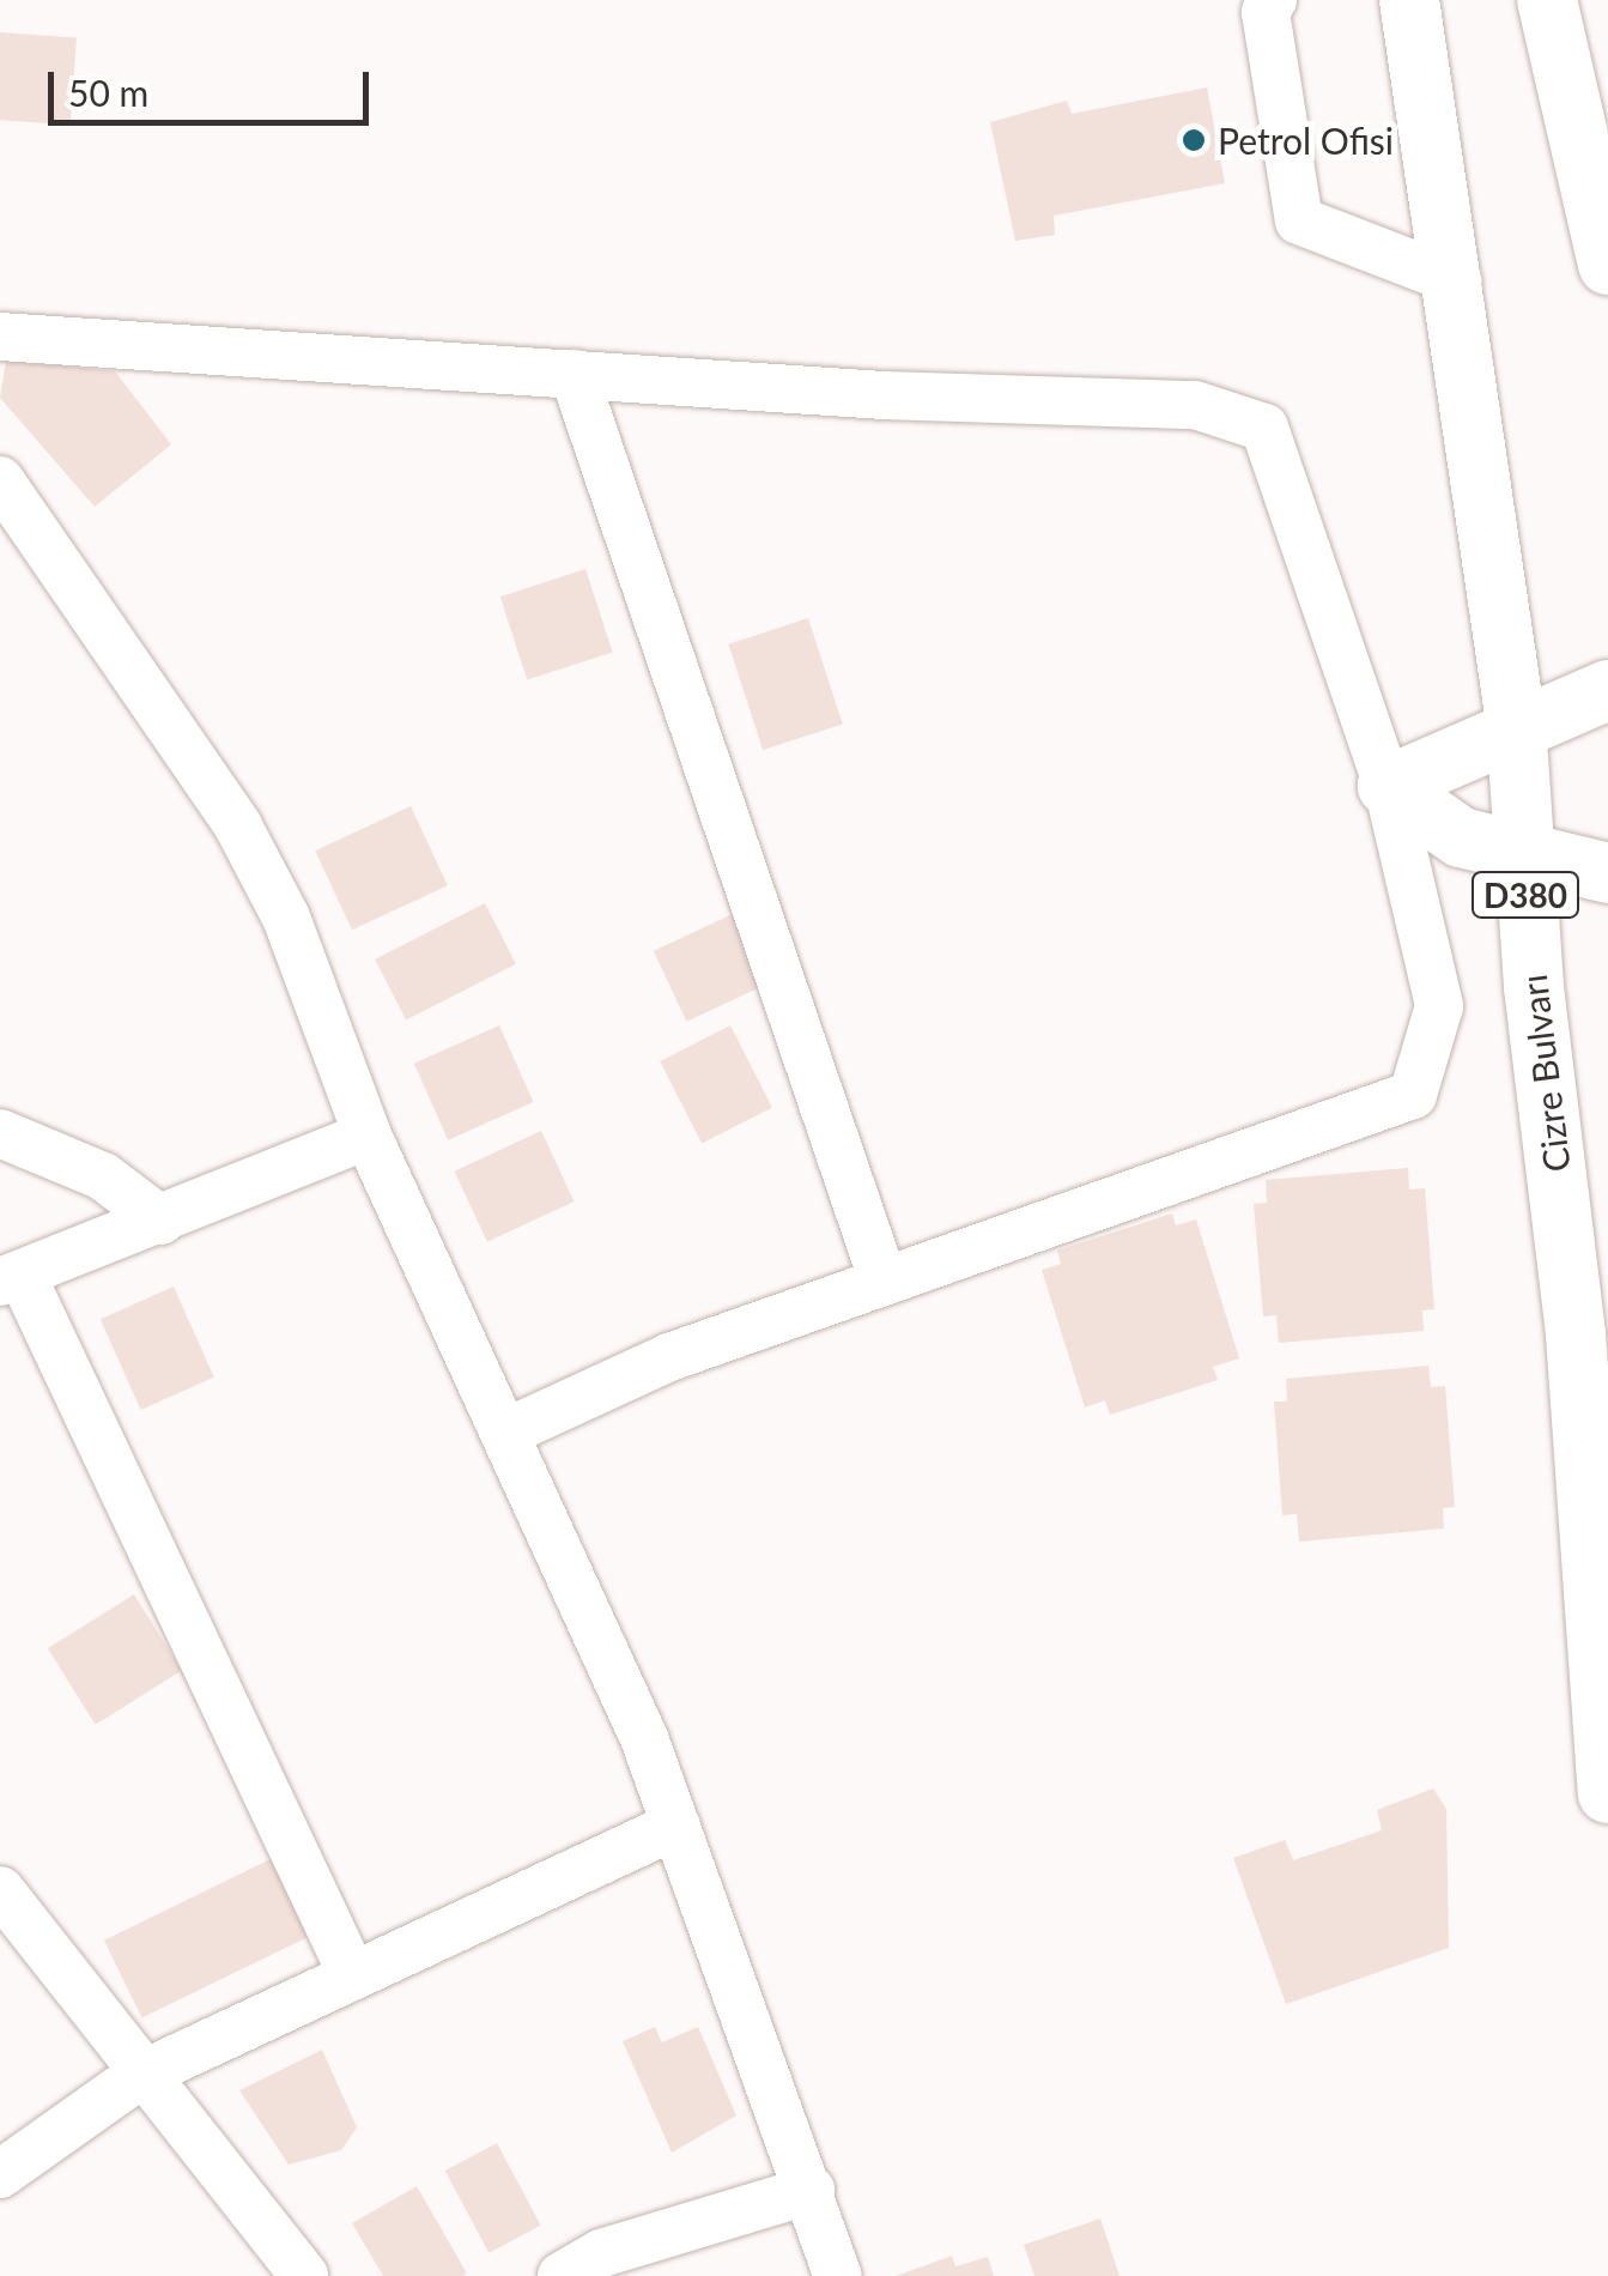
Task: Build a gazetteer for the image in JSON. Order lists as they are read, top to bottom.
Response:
{
  "streets": {
    "main road": ["D380", "Cizre Bulvarı"]
  },
  "places": ["Petrol Ofisi"],
  "scale_bar": "50 m"
}
